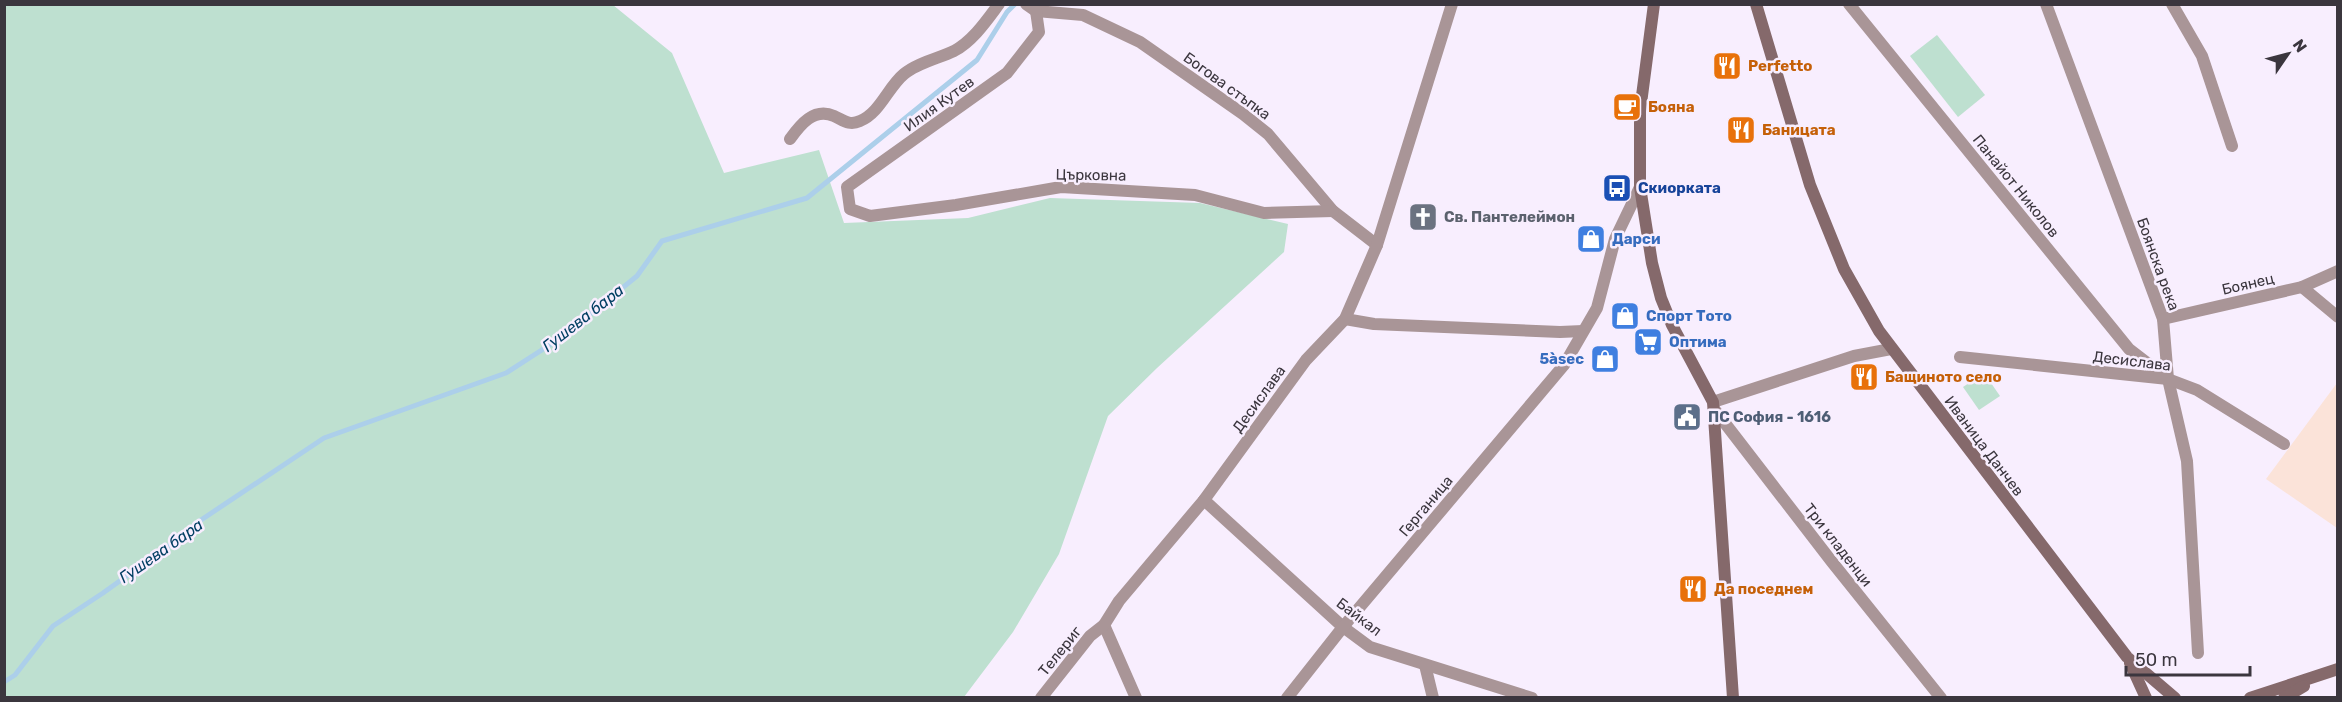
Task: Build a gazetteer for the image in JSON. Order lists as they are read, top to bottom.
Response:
{
  "streets": {
    "main road": ["Иваница Данчев"],
    "street": [
      "Богова стъпка",
      "Илия Кутев",
      "Църковна",
      "Панайот Николов",
      "Боянска река",
      "Боянец",
      "Десислава",
      "Герганица",
      "Три кладенци",
      "Байкал",
      "Телериг"
    ]
  },
  "crossings": [
    ["Богова стъпка", "Илия Кутев"],
    ["Богова стъпка", "Църковна"],
    ["Илия Кутев", "Църковна"],
    ["Панайот Николов", "Боянска река"],
    ["Панайот Николов", "Десислава"],
    ["Боянска река", "Боянец"],
    ["Боянска река", "Десислава"],
    ["Десислава", "Байкал"],
    ["Десислава", "Телериг"],
    ["Герганица", "Байкал"]
  ],
  "water": ["Гушева бара"],
  "places": {
    "restaurant": [
      "Perfetto",
      "Баницата",
      "Бащиното село",
      "Да поседнем"
    ],
    "cafe": ["Бояна"],
    "bus stop": ["Скиорката"],
    "church": ["Св. Пантелеймон"],
    "shop": ["Дарси", "Спорт Тото", "5àsec"],
    "supermarket": ["Оптима"],
    "public building": ["ПС София - 1616"]
  },
  "scale_bar": "50 m",
  "north": "top right"
}
